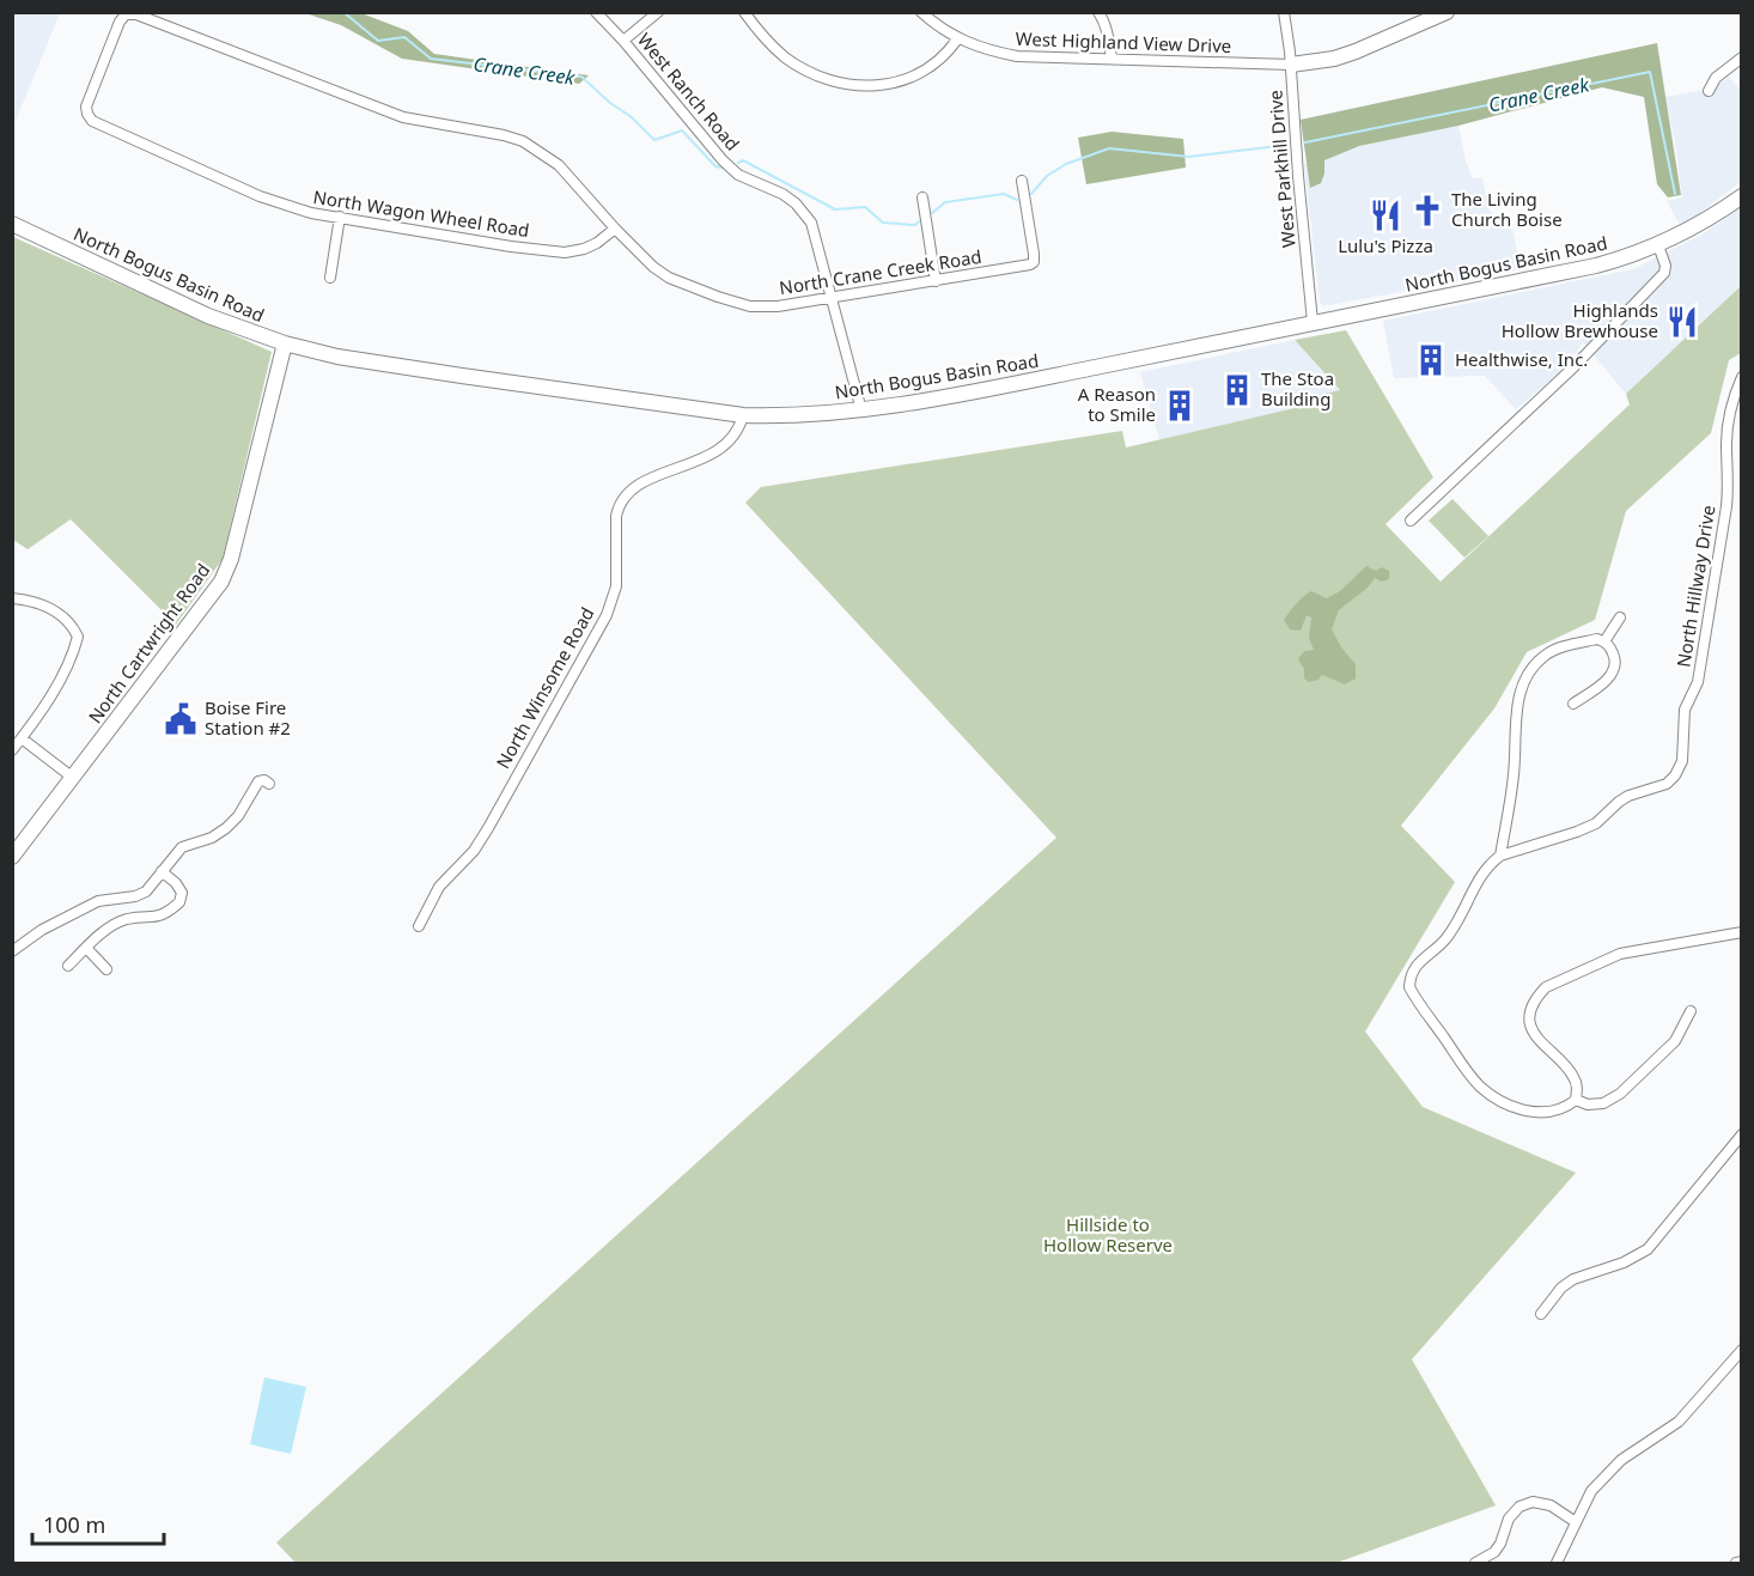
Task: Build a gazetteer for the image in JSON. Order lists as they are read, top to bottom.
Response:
{
  "streets": {
    "street": [
      "West Highland View Drive",
      "West Ranch Road",
      "West Parkhill Drive",
      "North Wagon Wheel Road",
      "North Bogus Basin Road",
      "North Crane Creek Road",
      "North Hillway Drive",
      "North Cartwright Road",
      "North Winsome Road"
    ]
  },
  "crossings": [
    ["West Highland View Drive", "West Parkhill Drive"],
    ["West Ranch Road", "North Bogus Basin Road"],
    ["West Ranch Road", "North Crane Creek Road"],
    ["West Parkhill Drive", "North Bogus Basin Road"],
    ["North Wagon Wheel Road", "North Crane Creek Road"],
    ["North Bogus Basin Road", "North Cartwright Road"],
    ["North Bogus Basin Road", "North Winsome Road"]
  ],
  "water": ["Crane Creek"],
  "parks": ["Hillside to Hollow Reserve"],
  "places": {
    "church": ["The Living Church Boise"],
    "restaurant": ["Lulu's Pizza", "Highlands Hollow Brewhouse"],
    "building": ["Healthwise, Inc.", "The Stoa Building", "A Reason to Smile"],
    "public building": ["Boise Fire Station #2"]
  },
  "scale_bar": "100 m"
}
